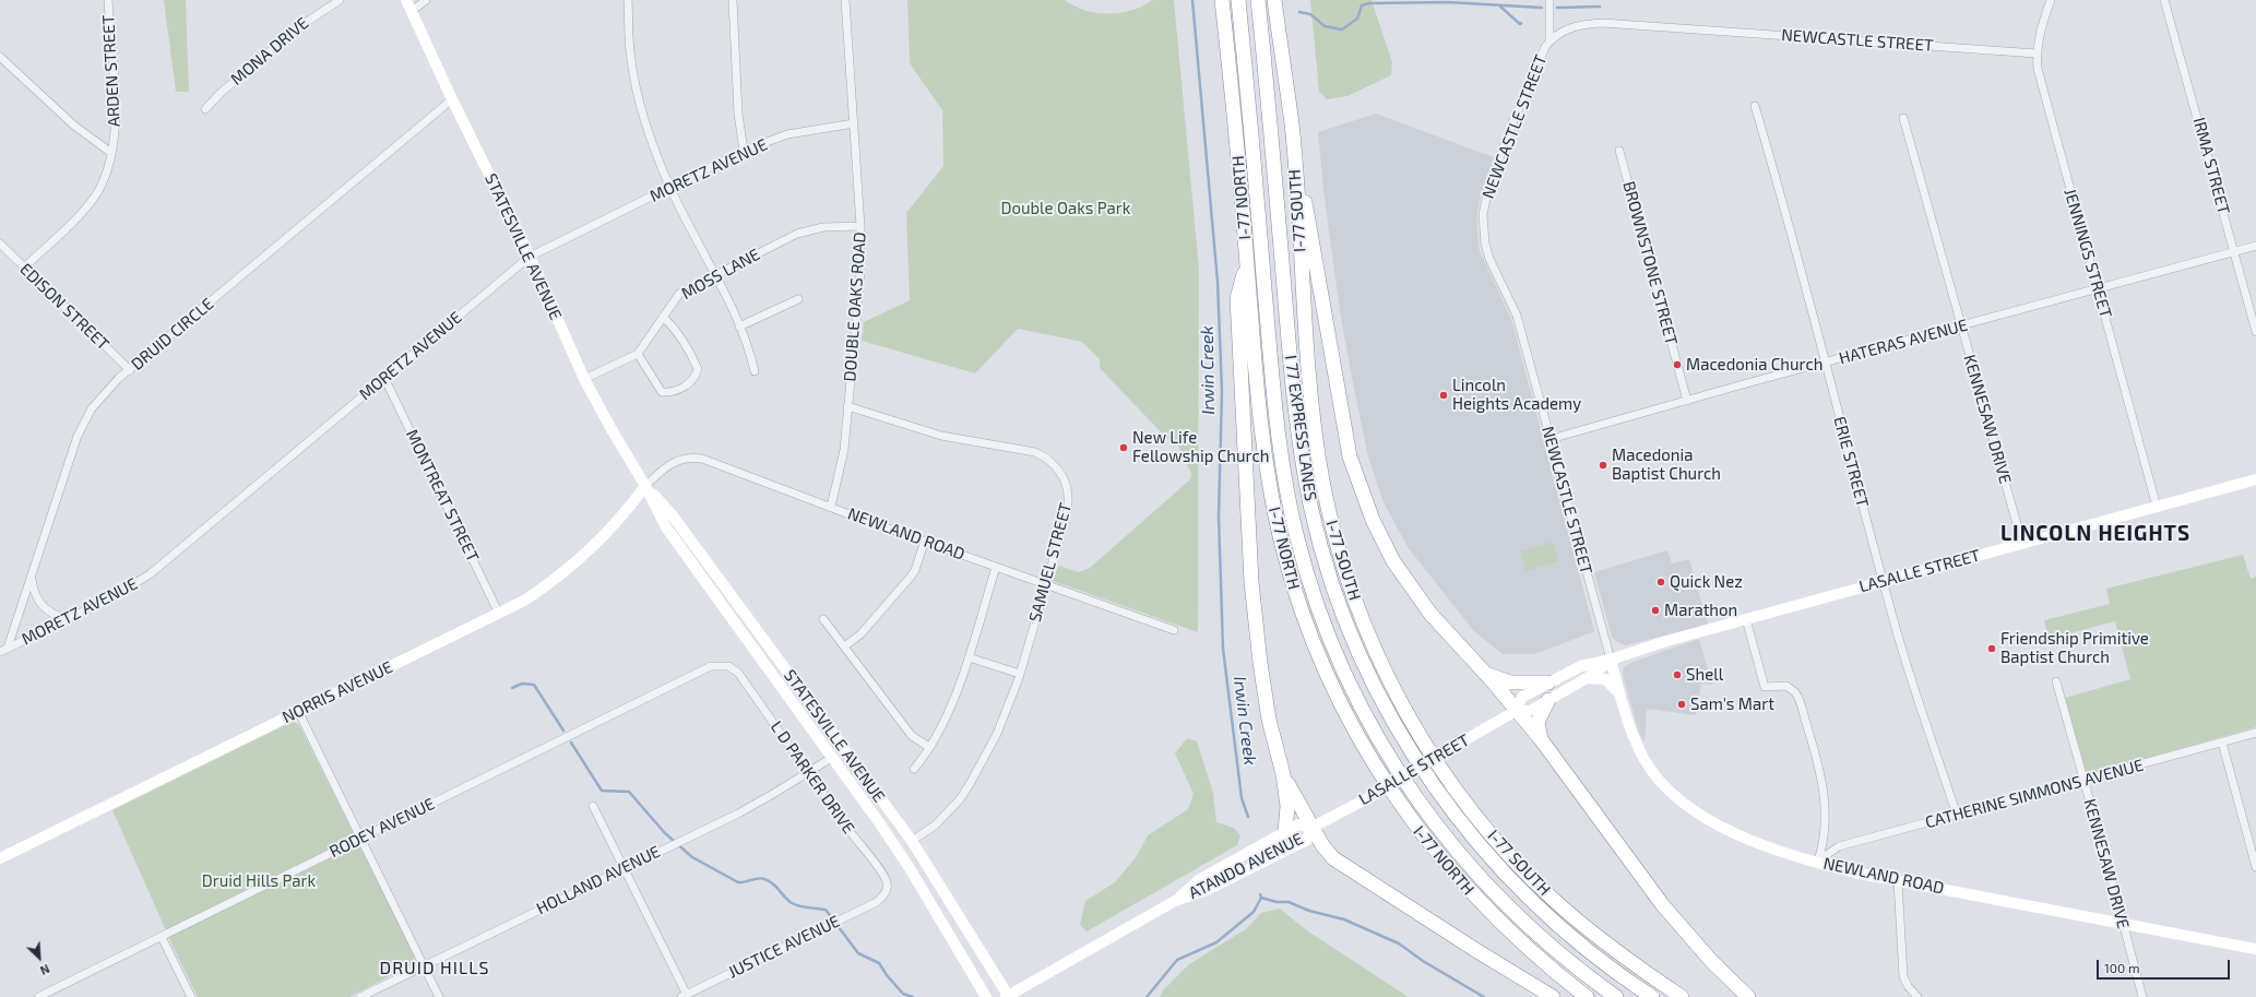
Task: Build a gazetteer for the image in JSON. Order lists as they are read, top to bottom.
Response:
{
  "streets": {
    "highway": ["I-77 NORTH", "I-77 SOUTH", "I 77 EXPRESS LANES"],
    "main road": [
      "STATESVILLE AVENUE",
      "NEWLAND ROAD",
      "LASALLE STREET",
      "NORRIS AVENUE",
      "ATANDO AVENUE"
    ],
    "street": [
      "NEWCASTLE STREET",
      "MONA DRIVE",
      "ARDEN STREET",
      "IRMA STREET",
      "MORETZ AVENUE",
      "JENNINGS STREET",
      "BROWNSTONE STREET",
      "MOSS LANE",
      "EDISON STREET",
      "DOUBLE OAKS ROAD",
      "DRUID CIRCLE",
      "HATERAS AVENUE",
      "KENNESAW DRIVE",
      "ERIE STREET",
      "MONTREAT STREET",
      "SAMUEL STREET",
      "L D PARKER DRIVE",
      "CATHERINE SIMMONS AVENUE",
      "RODEY AVENUE",
      "HOLLAND AVENUE",
      "JUSTICE AVENUE"
    ]
  },
  "crossings": [
    ["NEWCASTLE STREET", "JENNINGS STREET"],
    ["NEWCASTLE STREET", "HATERAS AVENUE"],
    ["NEWCASTLE STREET", "NEWLAND ROAD"],
    ["NEWCASTLE STREET", "LASALLE STREET"],
    ["ARDEN STREET", "EDISON STREET"],
    ["IRMA STREET", "HATERAS AVENUE"],
    ["MORETZ AVENUE", "STATESVILLE AVENUE"],
    ["MORETZ AVENUE", "DOUBLE OAKS ROAD"],
    ["MORETZ AVENUE", "DRUID CIRCLE"],
    ["MORETZ AVENUE", "MONTREAT STREET"],
    ["STATESVILLE AVENUE", "DRUID CIRCLE"],
    ["STATESVILLE AVENUE", "NEWLAND ROAD"],
    ["STATESVILLE AVENUE", "SAMUEL STREET"],
    ["STATESVILLE AVENUE", "NORRIS AVENUE"],
    ["STATESVILLE AVENUE", "ATANDO AVENUE"],
    ["STATESVILLE AVENUE", "HOLLAND AVENUE"],
    ["JENNINGS STREET", "HATERAS AVENUE"],
    ["JENNINGS STREET", "LASALLE STREET"],
    ["BROWNSTONE STREET", "HATERAS AVENUE"],
    ["MOSS LANE", "DOUBLE OAKS ROAD"],
    ["EDISON STREET", "DRUID CIRCLE"],
    ["DOUBLE OAKS ROAD", "NEWLAND ROAD"],
    ["DOUBLE OAKS ROAD", "SAMUEL STREET"],
    ["HATERAS AVENUE", "KENNESAW DRIVE"],
    ["HATERAS AVENUE", "ERIE STREET"],
    ["KENNESAW DRIVE", "NEWLAND ROAD"],
    ["KENNESAW DRIVE", "LASALLE STREET"],
    ["KENNESAW DRIVE", "CATHERINE SIMMONS AVENUE"],
    ["ERIE STREET", "LASALLE STREET"],
    ["ERIE STREET", "CATHERINE SIMMONS AVENUE"],
    ["MONTREAT STREET", "NORRIS AVENUE"],
    ["NEWLAND ROAD", "SAMUEL STREET"],
    ["NEWLAND ROAD", "LASALLE STREET"],
    ["NEWLAND ROAD", "NORRIS AVENUE"],
    ["NEWLAND ROAD", "CATHERINE SIMMONS AVENUE"],
    ["LASALLE STREET", "ATANDO AVENUE"],
    ["L D PARKER DRIVE", "RODEY AVENUE"],
    ["L D PARKER DRIVE", "HOLLAND AVENUE"],
    ["L D PARKER DRIVE", "JUSTICE AVENUE"]
  ],
  "districts": ["LINCOLN HEIGHTS", "DRUID HILLS"],
  "water": ["Irwin Creek"],
  "parks": ["Double Oaks Park", "Druid Hills Park"],
  "places": [
    "Macedonia Church",
    "Lincoln Heights Academy",
    "New Life Fellowship Church",
    "Macedonia Baptist Church",
    "Quick Nez",
    "Marathon",
    "Friendship Primitive Baptist Church",
    "Shell",
    "Sam's Mart"
  ],
  "scale_bar": "100 m",
  "north": "bottom right"
}
